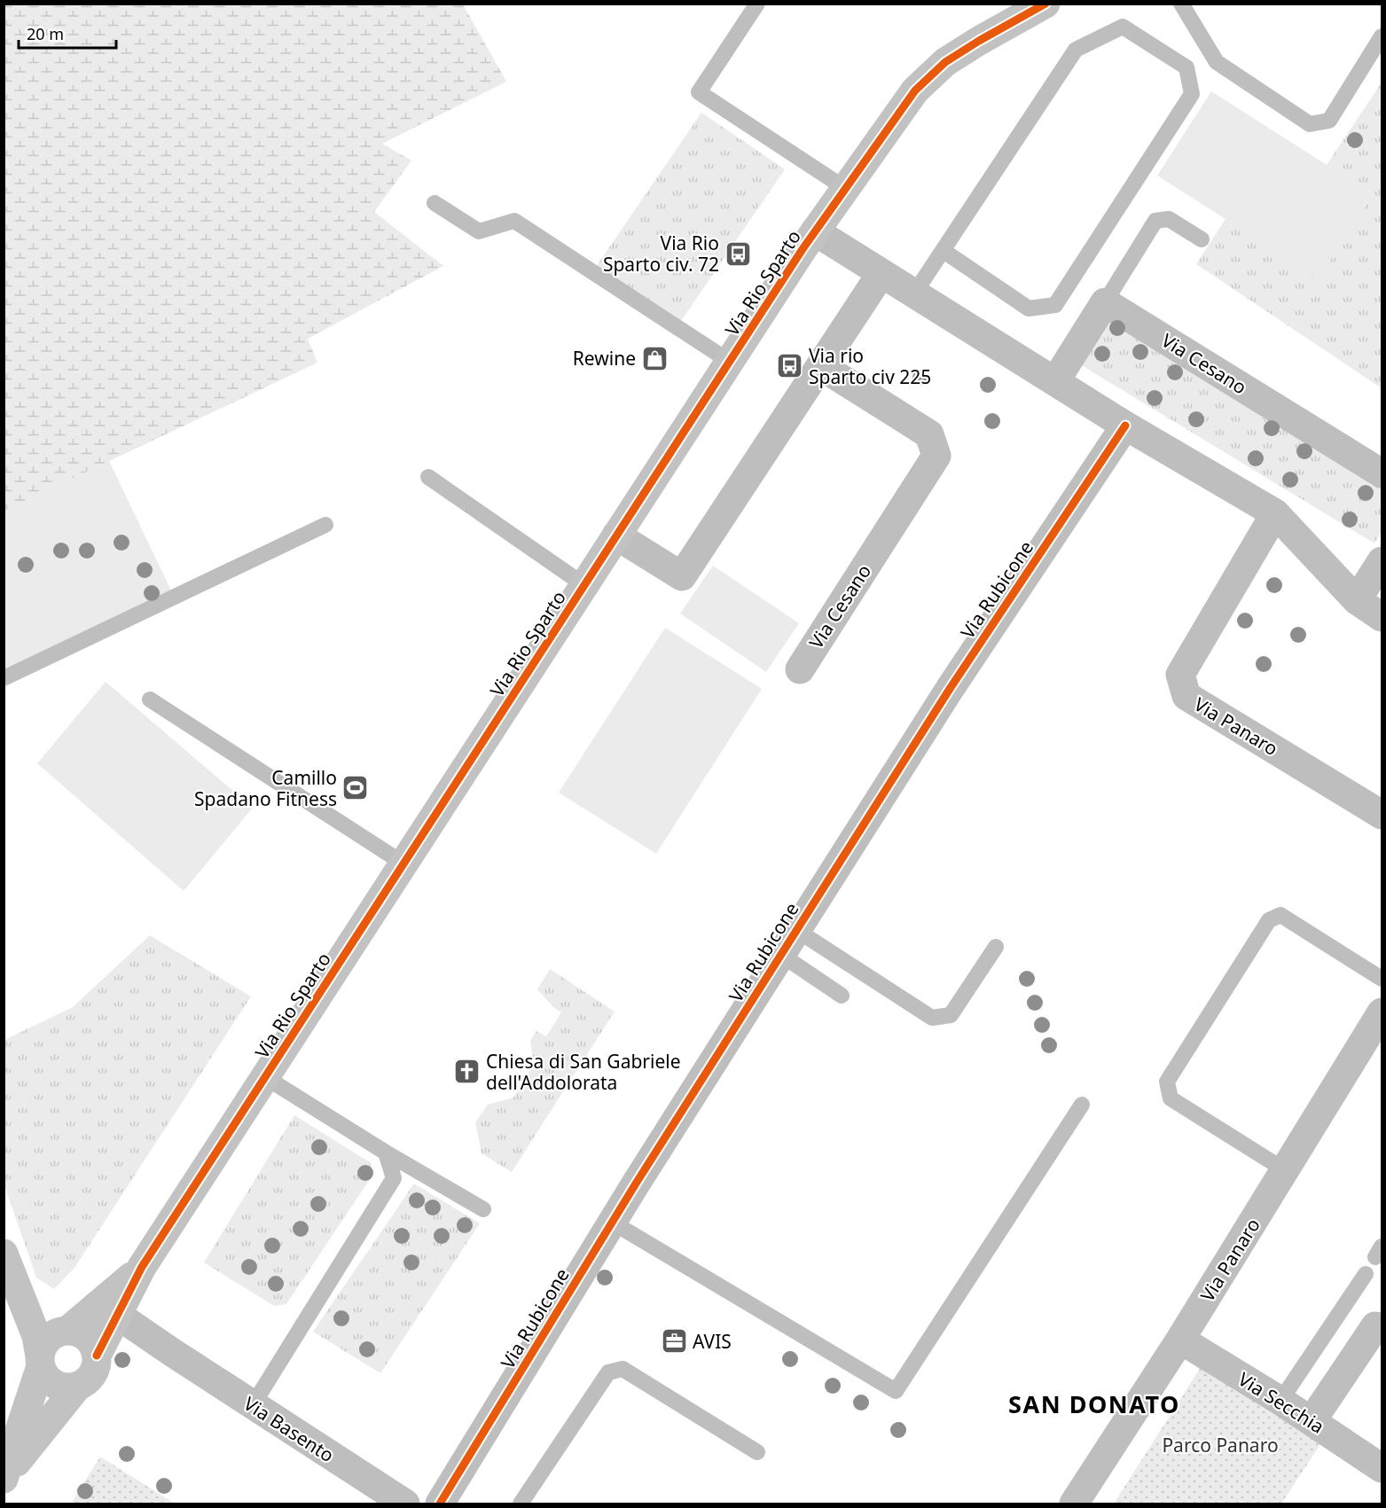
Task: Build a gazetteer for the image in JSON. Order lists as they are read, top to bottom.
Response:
{
  "streets": {
    "street": [
      "Via Rio Sparto",
      "Via Cesano",
      "Via Rubicone",
      "Via Panaro",
      "Via Secchia",
      "Via Basento"
    ]
  },
  "crossings": [
    ["Via Rio Sparto", "Via Basento"],
    ["Via Panaro", "Via Secchia"]
  ],
  "districts": ["SAN DONATO"],
  "parks": ["Parco Panaro"],
  "places": {
    "bus stop": ["Via Rio Sparto civ. 72", "Via rio Sparto civ 225"],
    "shop": ["Rewine"],
    "sports": ["Camillo Spadano Fitness"],
    "church": ["Chiesa di San Gabriele dell'Addolorata"],
    "office": ["AVIS"]
  },
  "scale_bar": "20 m"
}
